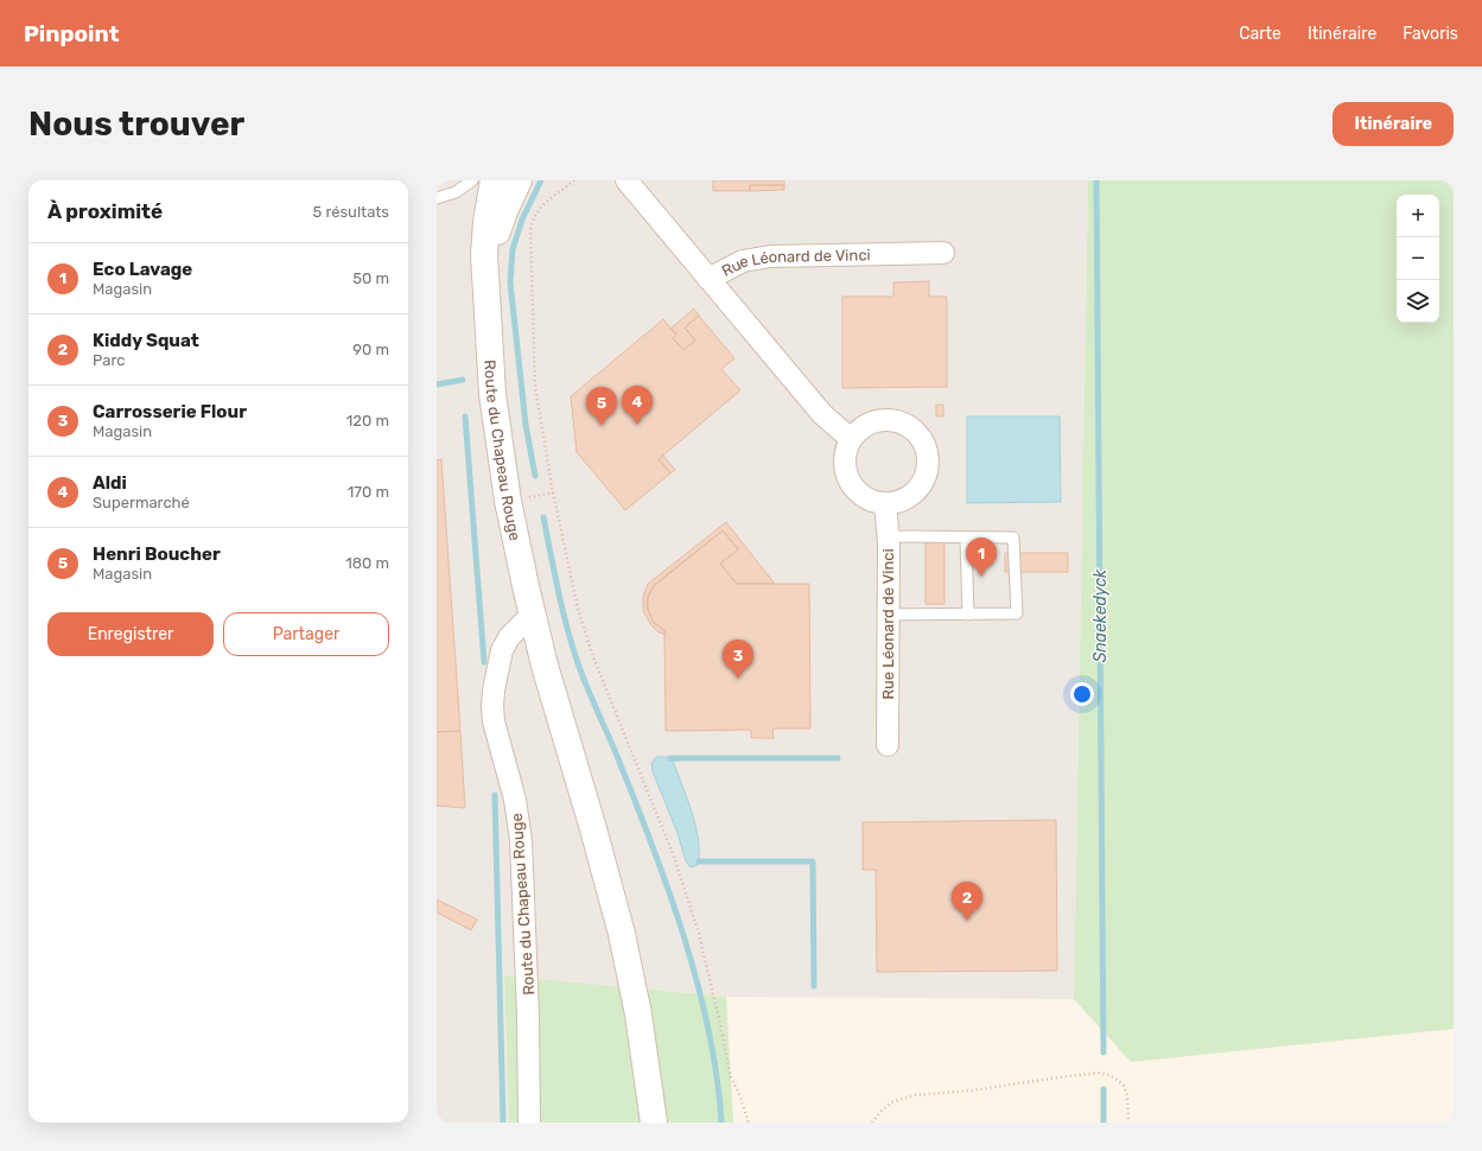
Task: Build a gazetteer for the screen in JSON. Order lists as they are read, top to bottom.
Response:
{
  "streets": {
    "street": ["Rue Léonard de Vinci", "Route du Chapeau Rouge"]
  },
  "water": ["Snaekedyck"],
  "page": {
    "header": "Pinpoint",
    "nav": ["Carte", "Itinéraire", "Favoris"],
    "buttons": [
      "Itinéraire",
      ["Enregistrer", "Partager"]
    ],
    "title": "Nous trouver",
    "heading": ["À proximité", "5 résultats"],
    "map_buttons": ["+", "−"],
    "list": [
      {
        "mark": "1",
        "name": "Eco Lavage",
        "note": "Magasin",
        "value": "50 m"
      },
      {
        "mark": "2",
        "name": "Kiddy Squat",
        "note": "Parc",
        "value": "90 m"
      },
      {
        "mark": "3",
        "name": "Carrosserie Flour",
        "note": "Magasin",
        "value": "120 m"
      },
      {
        "mark": "4",
        "name": "Aldi",
        "note": "Supermarché",
        "value": "170 m"
      },
      {
        "mark": "5",
        "name": "Henri Boucher",
        "note": "Magasin",
        "value": "180 m"
      }
    ],
    "pins": [
      "4",
      "5",
      "1",
      "3",
      "2"
    ]
  }
}
